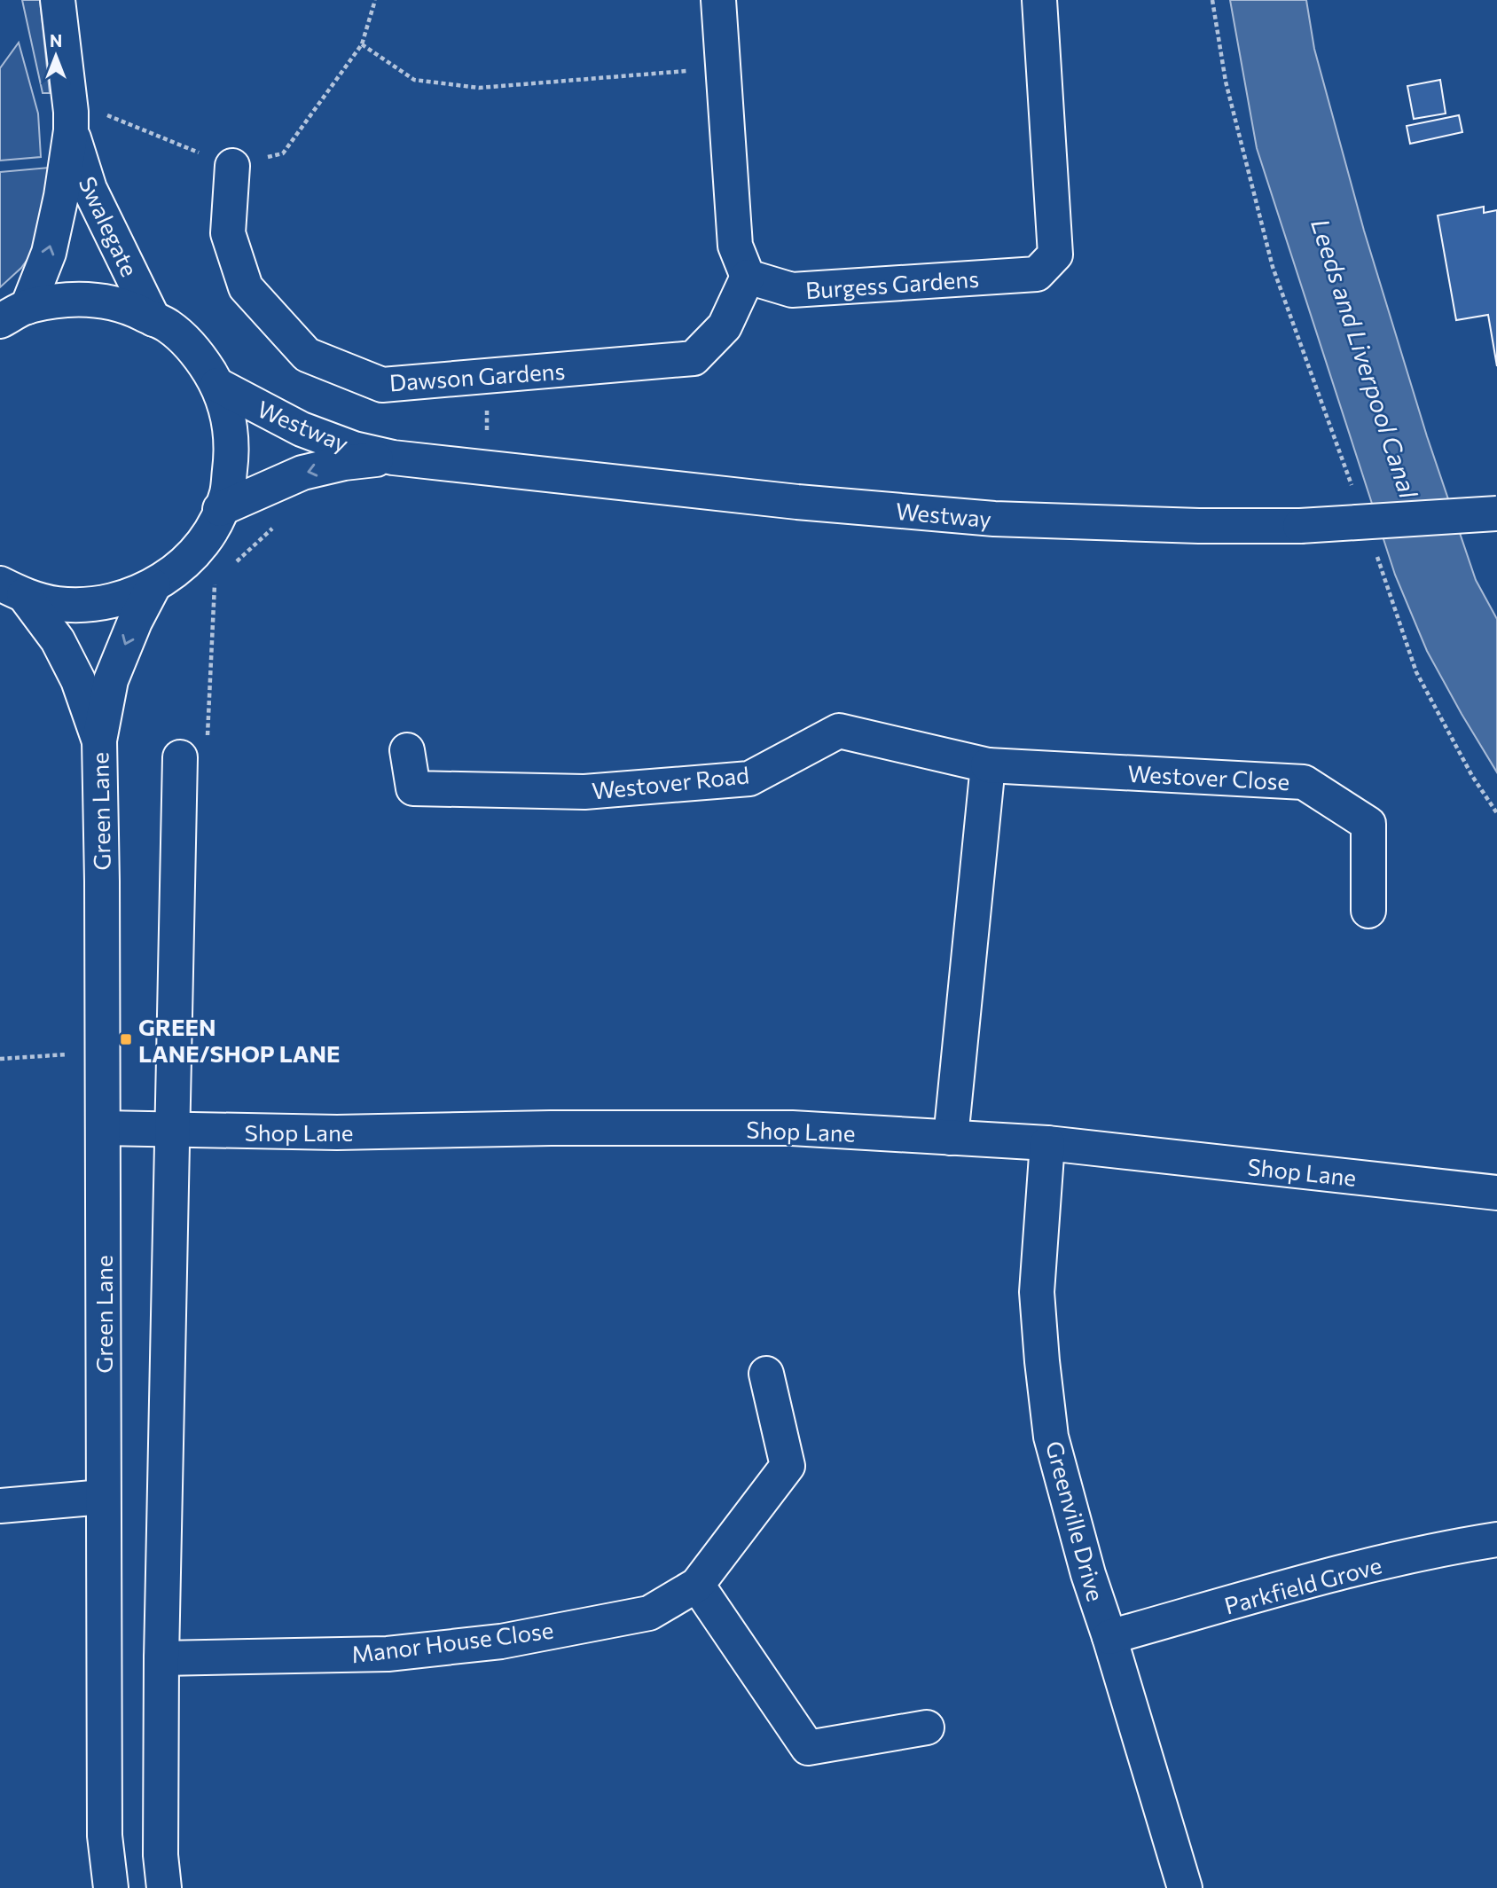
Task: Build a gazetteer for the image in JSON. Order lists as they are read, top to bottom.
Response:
{
  "streets": {
    "street": [
      "Swalegate",
      "Burgess Gardens",
      "Dawson Gardens",
      "Westway",
      "Westover Close",
      "Westover Road",
      "Green Lane",
      "Shop Lane",
      "Greenville Drive",
      "Parkfield Grove",
      "Manor House Close"
    ]
  },
  "crossings": [
    ["Burgess Gardens", "Dawson Gardens"],
    ["Westover Close", "Westover Road"],
    ["Green Lane", "Shop Lane"],
    ["Shop Lane", "Greenville Drive"],
    ["Greenville Drive", "Parkfield Grove"]
  ],
  "one_way": ["Swalegate"],
  "water": ["Leeds and Liverpool Canal"],
  "places": {
    "transit": ["GREEN LANE/SHOP LANE"]
  },
  "north": "top"
}
